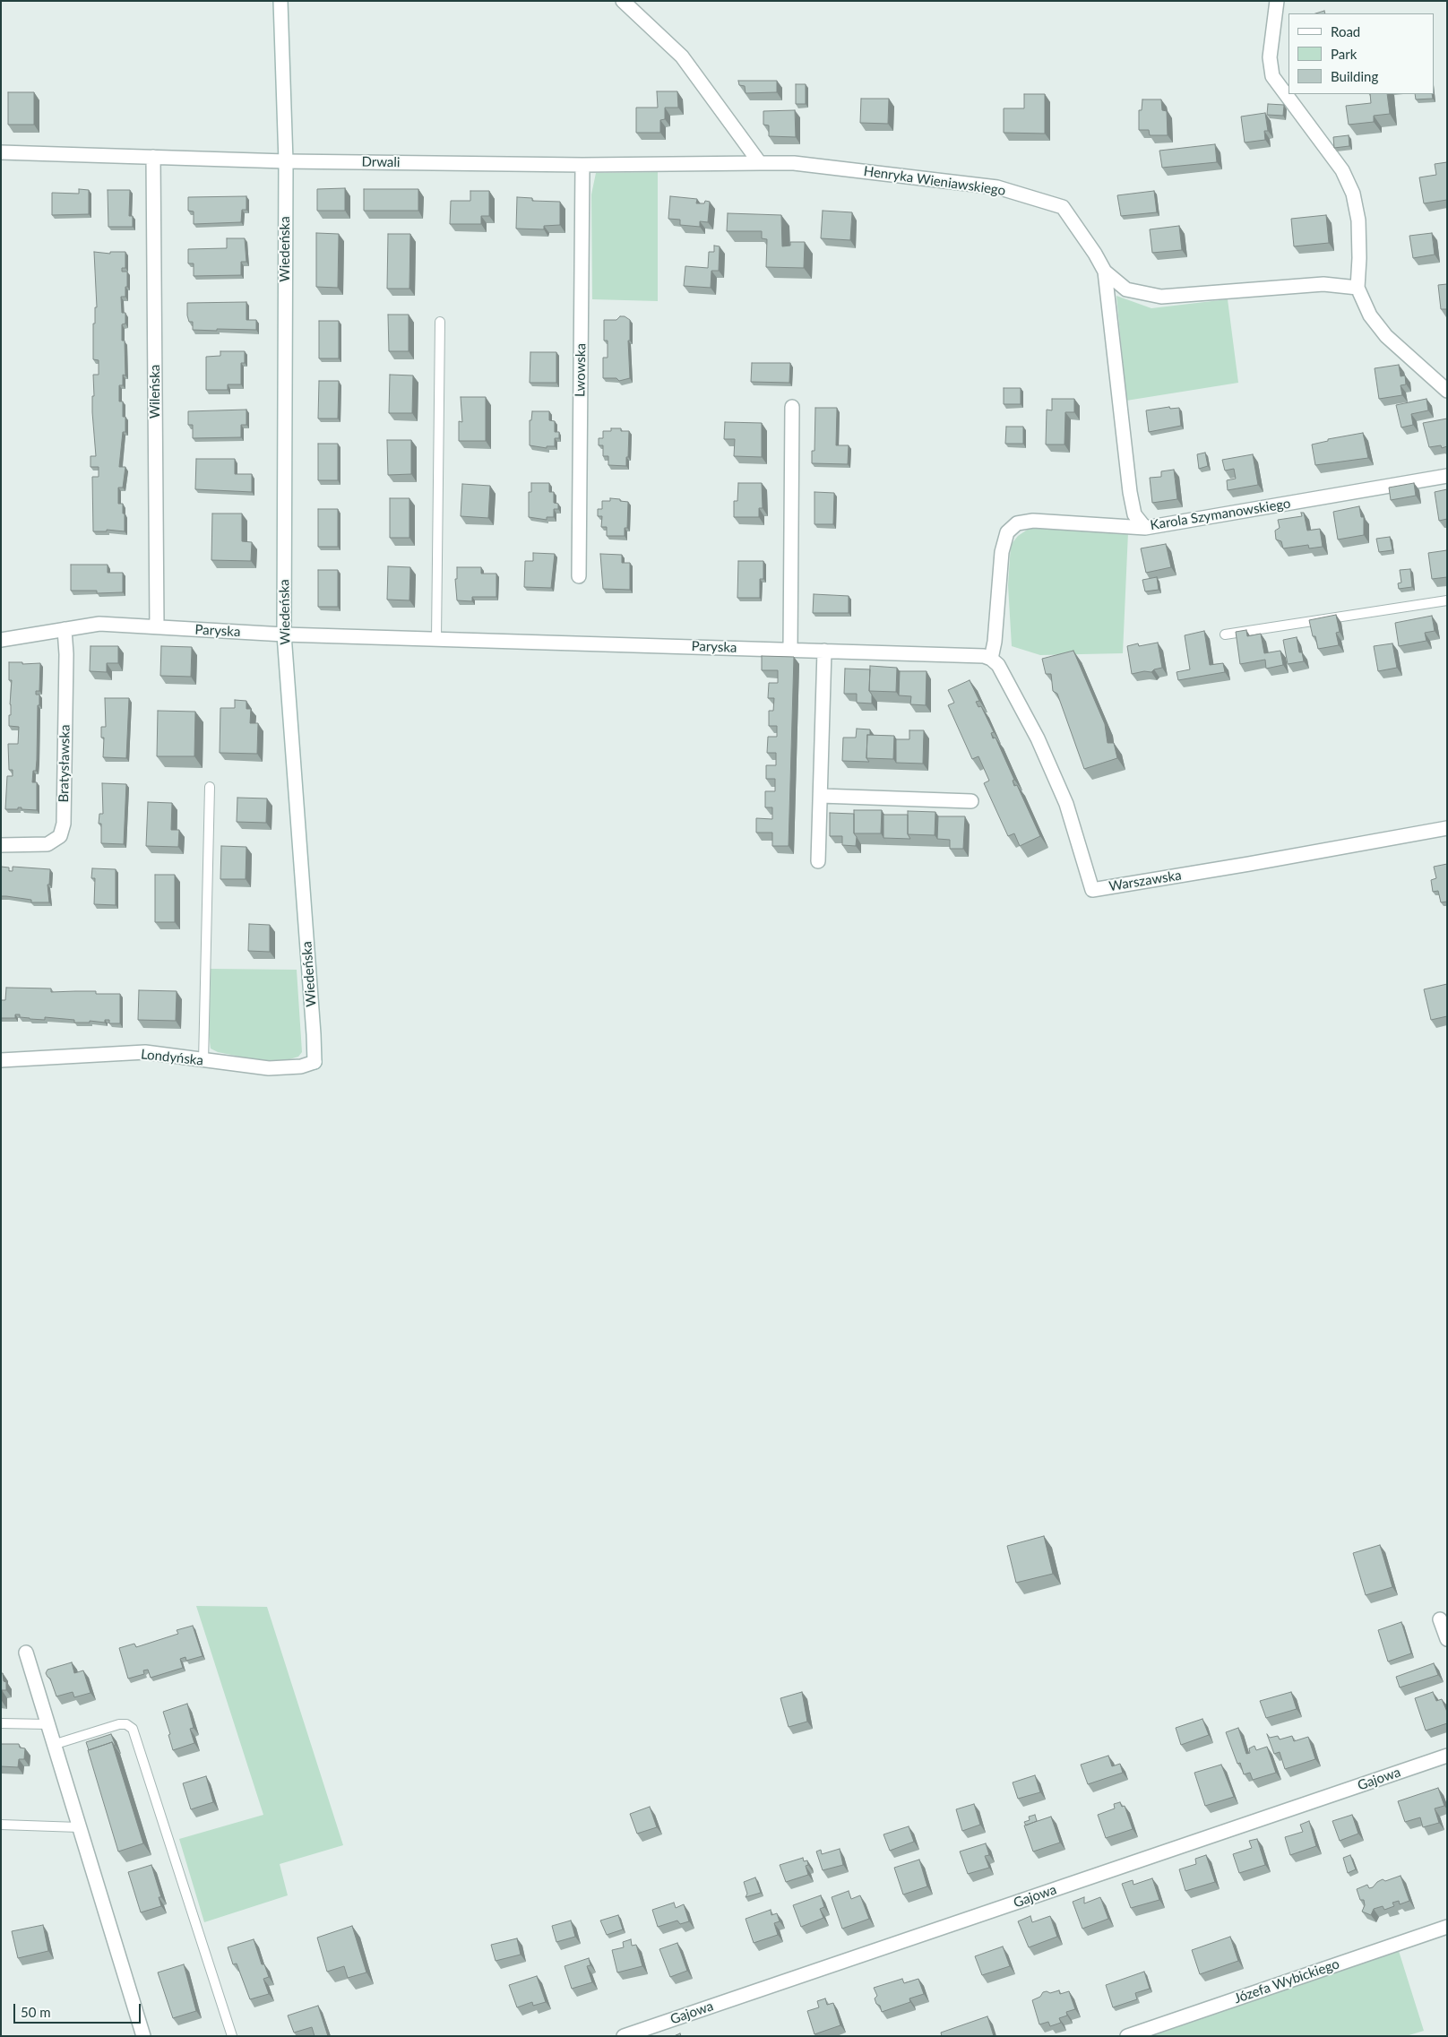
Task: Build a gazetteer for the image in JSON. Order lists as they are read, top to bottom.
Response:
{
  "streets": {
    "street": [
      "Drwali",
      "Henryka Wieniawskiego",
      "Wiedeńska",
      "Lwowska",
      "Wileńska",
      "Karola Szymanowskiego",
      "Paryska",
      "Bratysławska",
      "Warszawska",
      "Londyńska",
      "Gajowa",
      "Józefa Wybickiego"
    ]
  },
  "crossings": [
    ["Drwali", "Henryka Wieniawskiego"],
    ["Drwali", "Wiedeńska"],
    ["Drwali", "Lwowska"],
    ["Drwali", "Wileńska"],
    ["Henryka Wieniawskiego", "Karola Szymanowskiego"],
    ["Wiedeńska", "Paryska"],
    ["Wiedeńska", "Londyńska"],
    ["Wileńska", "Paryska"],
    ["Paryska", "Bratysławska"],
    ["Paryska", "Warszawska"]
  ],
  "legend": ["Road", "Park", "Building"],
  "scale_bar": "50 m"
}
